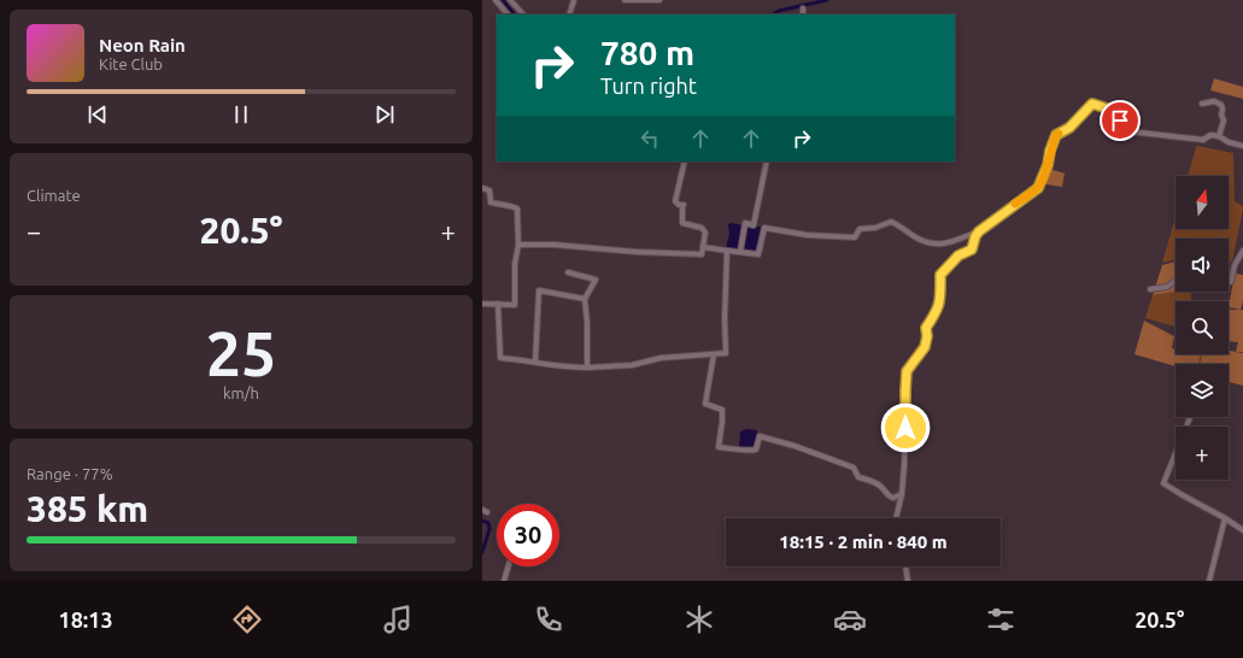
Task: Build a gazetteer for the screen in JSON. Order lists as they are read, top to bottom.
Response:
{
  "north": "top",
  "page": {
    "turn": ["780 m", "Turn right"],
    "song": ["Neon Rain", "Kite Club"],
    "tile": [
      "Climate",
      ["25", "km/h"],
      ["Range · 77%", "385 km"]
    ],
    "map_buttons": "+",
    "heat": ["−", "20.5°", "+"],
    "limit": "30",
    "trip": "18:15 · 2 min · 840 m",
    "tabs": ["18:13", "20.5°"]
  }
}
